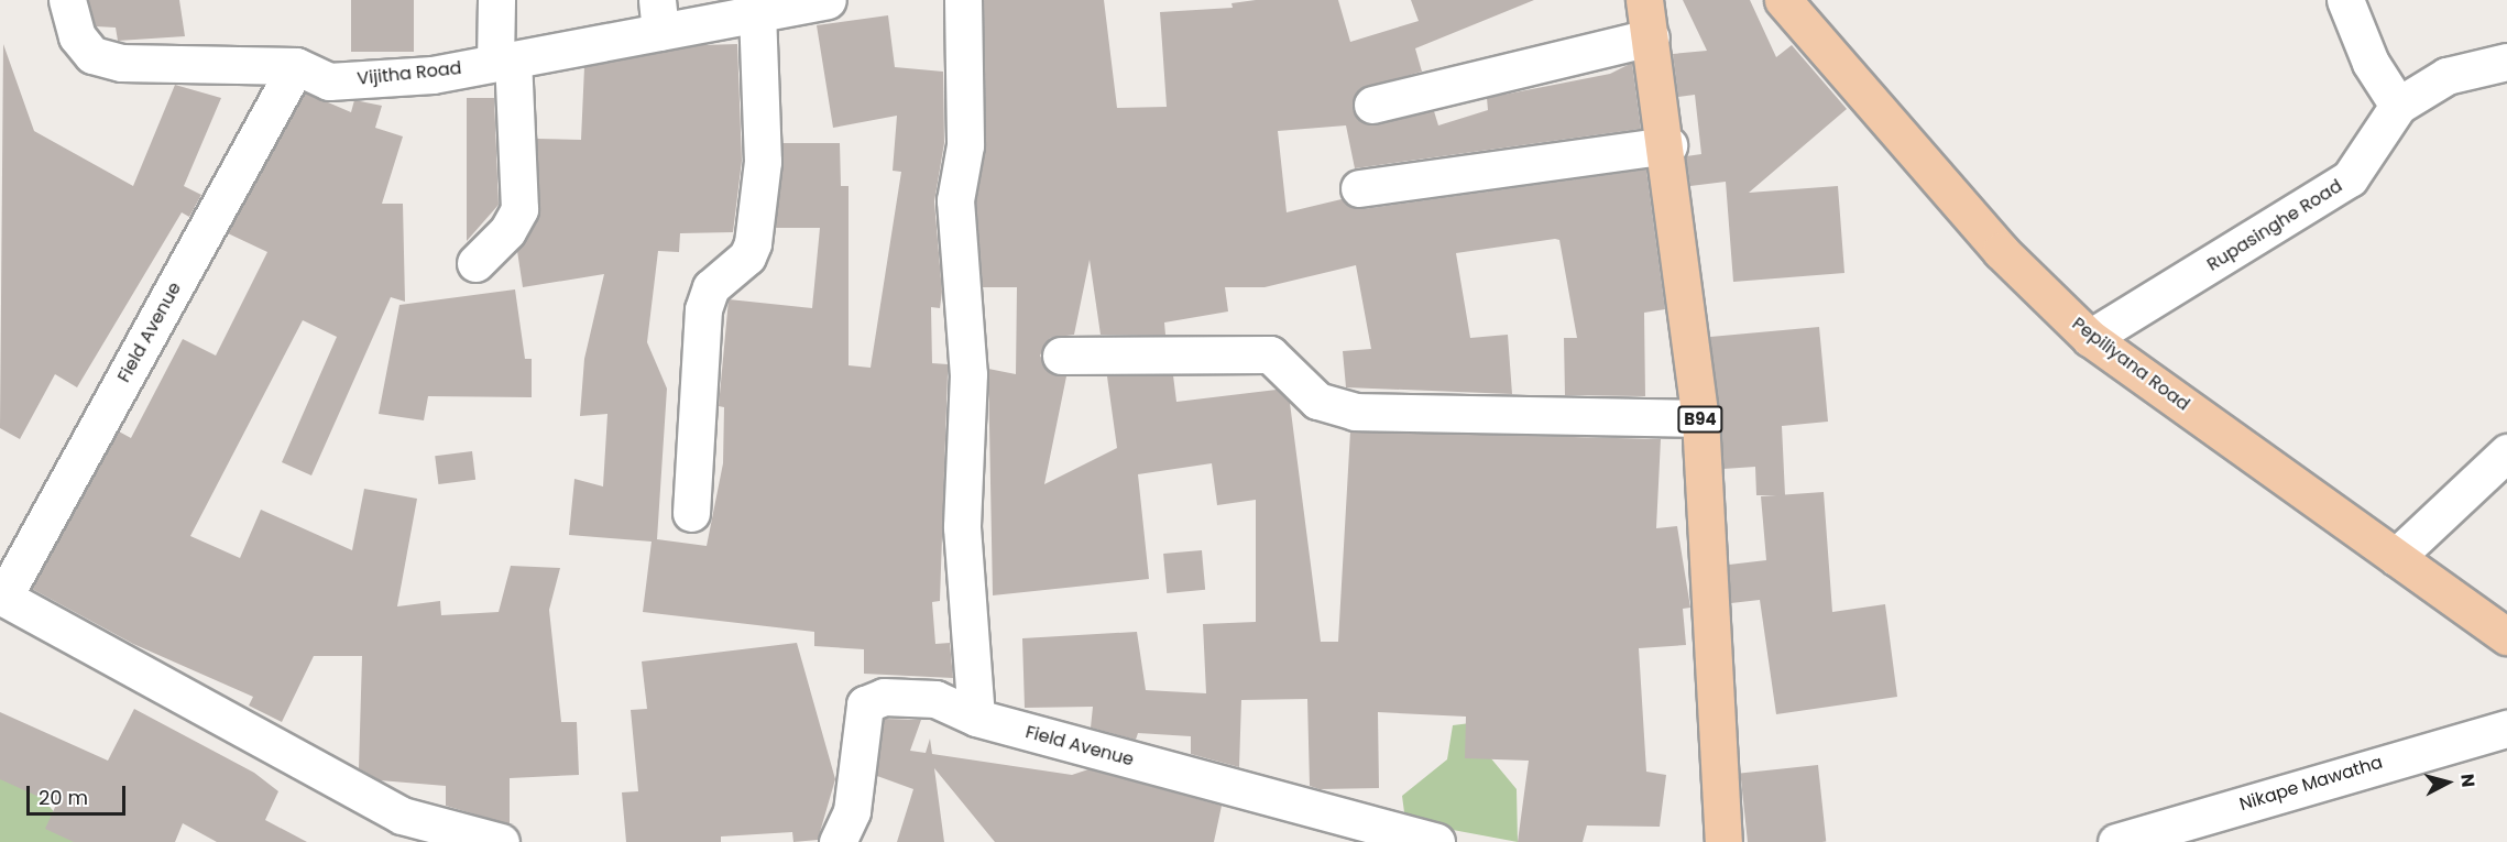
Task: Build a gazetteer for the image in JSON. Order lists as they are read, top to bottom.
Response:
{
  "streets": {
    "main road": ["Pepiliyana Road", "B94"],
    "street": [
      "Vijitha Road",
      "Rupasinghe Road",
      "Field Avenue",
      "Nikape Mawatha"
    ]
  },
  "crossings": [
    ["Vijitha Road", "Field Avenue"],
    ["Rupasinghe Road", "Pepiliyana Road"]
  ],
  "scale_bar": "20 m",
  "north": "right"
}
